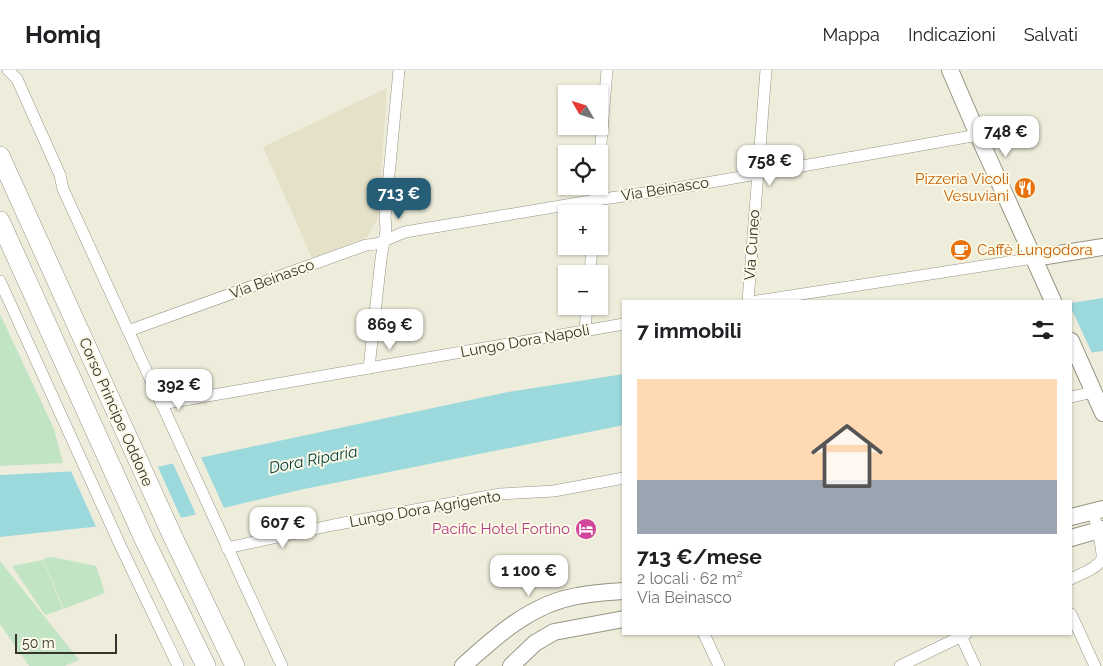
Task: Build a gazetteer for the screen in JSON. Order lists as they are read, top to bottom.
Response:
{
  "streets": {
    "main road": ["Corso Principe Oddone"],
    "street": [
      "Via Beinasco",
      "Via Cuneo",
      "Lungo Dora Napoli",
      "Lungo Dora Agrigento"
    ]
  },
  "crossings": [
    ["Via Beinasco", "Via Cuneo"]
  ],
  "water": ["Dora Riparia"],
  "places": {
    "restaurant": ["Pizzeria Vicoli Vesuviani"],
    "cafe": ["Caffè Lungodora"],
    "hotel": ["Pacific Hotel Fortino"]
  },
  "scale_bar": "50 m",
  "north": "top left",
  "page": {
    "header": "Homiq",
    "nav": ["Mappa", "Indicazioni", "Salvati"],
    "map_buttons": ["+", "−"],
    "price": [
      "748 €",
      "758 €",
      "713 €",
      "869 €",
      "392 €",
      "607 €",
      "1 100 €"
    ],
    "heading": "7 immobili",
    "list": [
      {
        "name": "713 €/mese",
        "note": "2 locali · 62 m² · Via Beinasco"
      }
    ],
    "scale": "50 m"
  }
}
